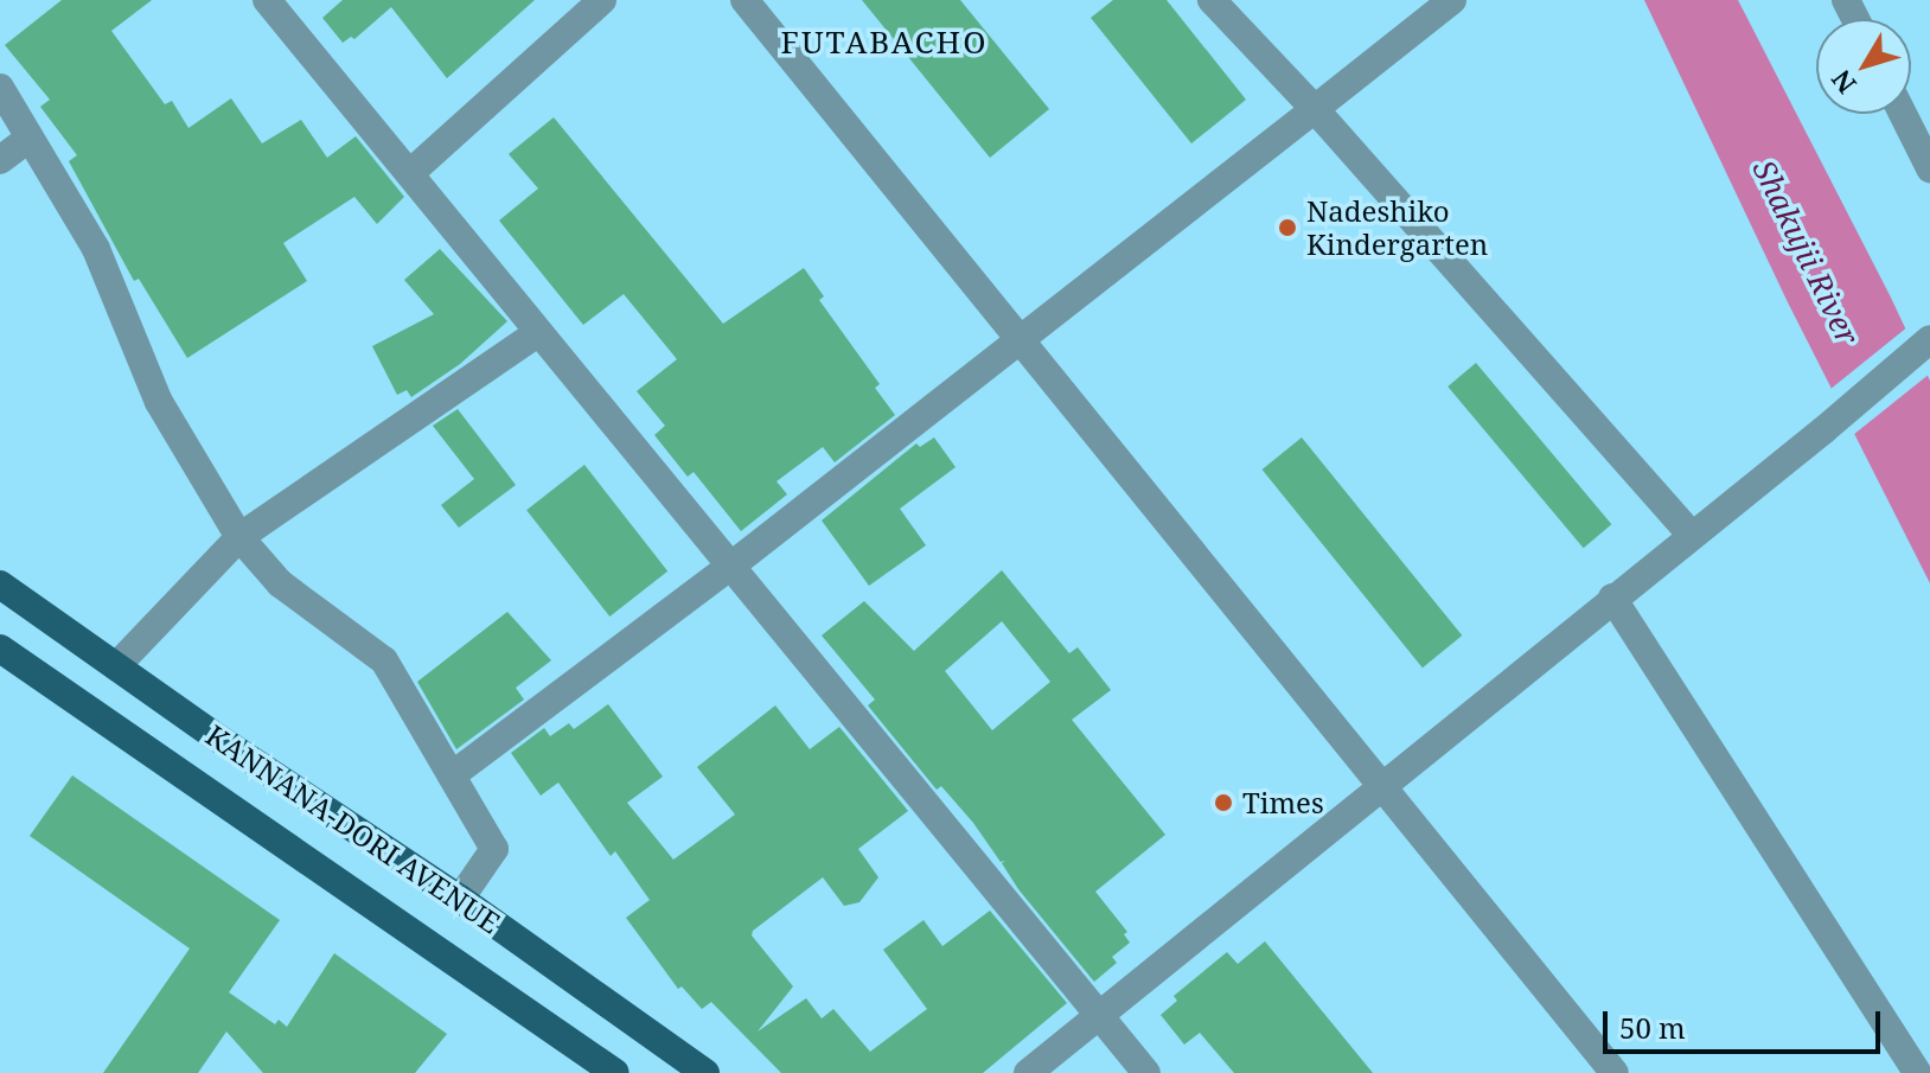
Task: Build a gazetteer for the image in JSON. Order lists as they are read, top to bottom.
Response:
{
  "streets": {
    "main road": ["KANNANA-DORI AVENUE"]
  },
  "districts": ["FUTABACHO"],
  "water": ["Shakujii River"],
  "places": ["Nadeshiko Kindergarten", "Times"],
  "scale_bar": "50 m",
  "north": "bottom left"
}
